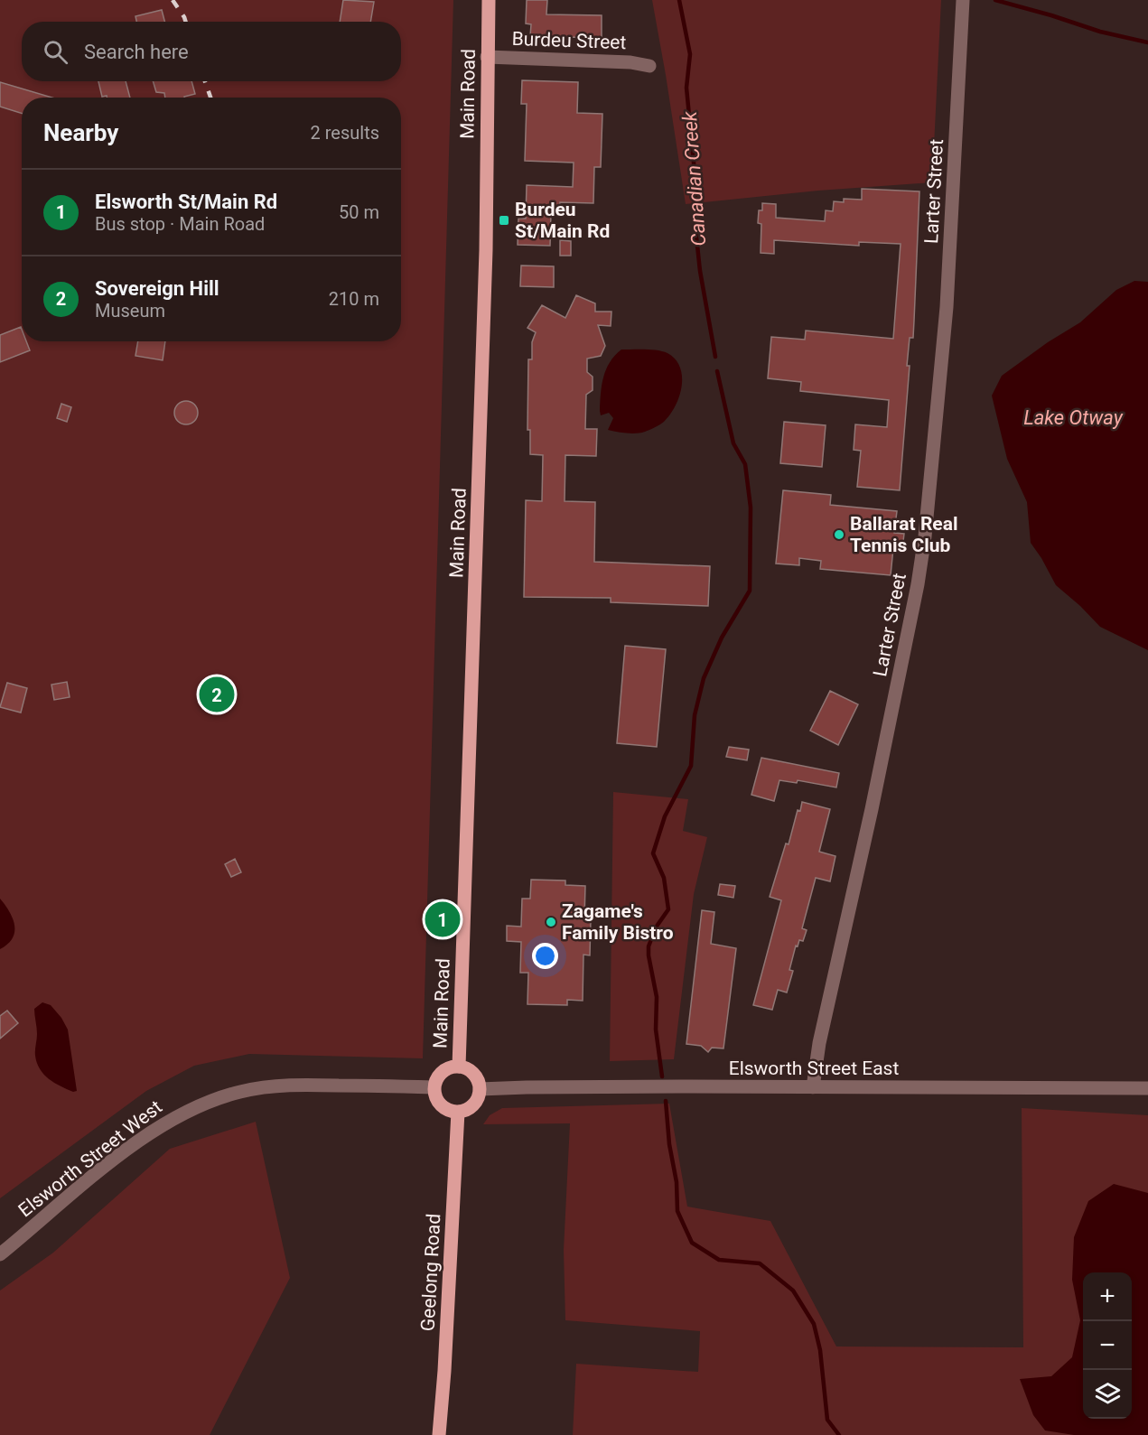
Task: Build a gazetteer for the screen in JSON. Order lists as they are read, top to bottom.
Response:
{
  "streets": {
    "main road": ["Main Road", "Geelong Road"],
    "street": [
      "Burdeu Street",
      "Larter Street",
      "Elsworth Street East",
      "Elsworth Street West"
    ]
  },
  "crossings": [
    ["Burdeu Street", "Main Road"],
    ["Main Road", "Elsworth Street East"],
    ["Main Road", "Elsworth Street West"],
    ["Main Road", "Geelong Road"],
    ["Larter Street", "Elsworth Street East"],
    ["Elsworth Street East", "Elsworth Street West"],
    ["Elsworth Street East", "Geelong Road"],
    ["Elsworth Street West", "Geelong Road"]
  ],
  "water": ["Canadian Creek", "Lake Otway"],
  "places": {
    "transit": ["Burdeu St/Main Rd"],
    "other": ["Ballarat Real Tennis Club", "Zagame's Family Bistro"]
  },
  "page": {
    "search": "Search here",
    "heading": ["Nearby", "2 results"],
    "list": [
      {
        "mark": "1",
        "name": "Elsworth St/Main Rd",
        "note": "Bus stop · Main Road",
        "value": "50 m"
      },
      {
        "mark": "2",
        "name": "Sovereign Hill",
        "note": "Museum",
        "value": "210 m"
      }
    ],
    "pins": ["2", "1"],
    "map_buttons": ["+", "−"]
  }
}
